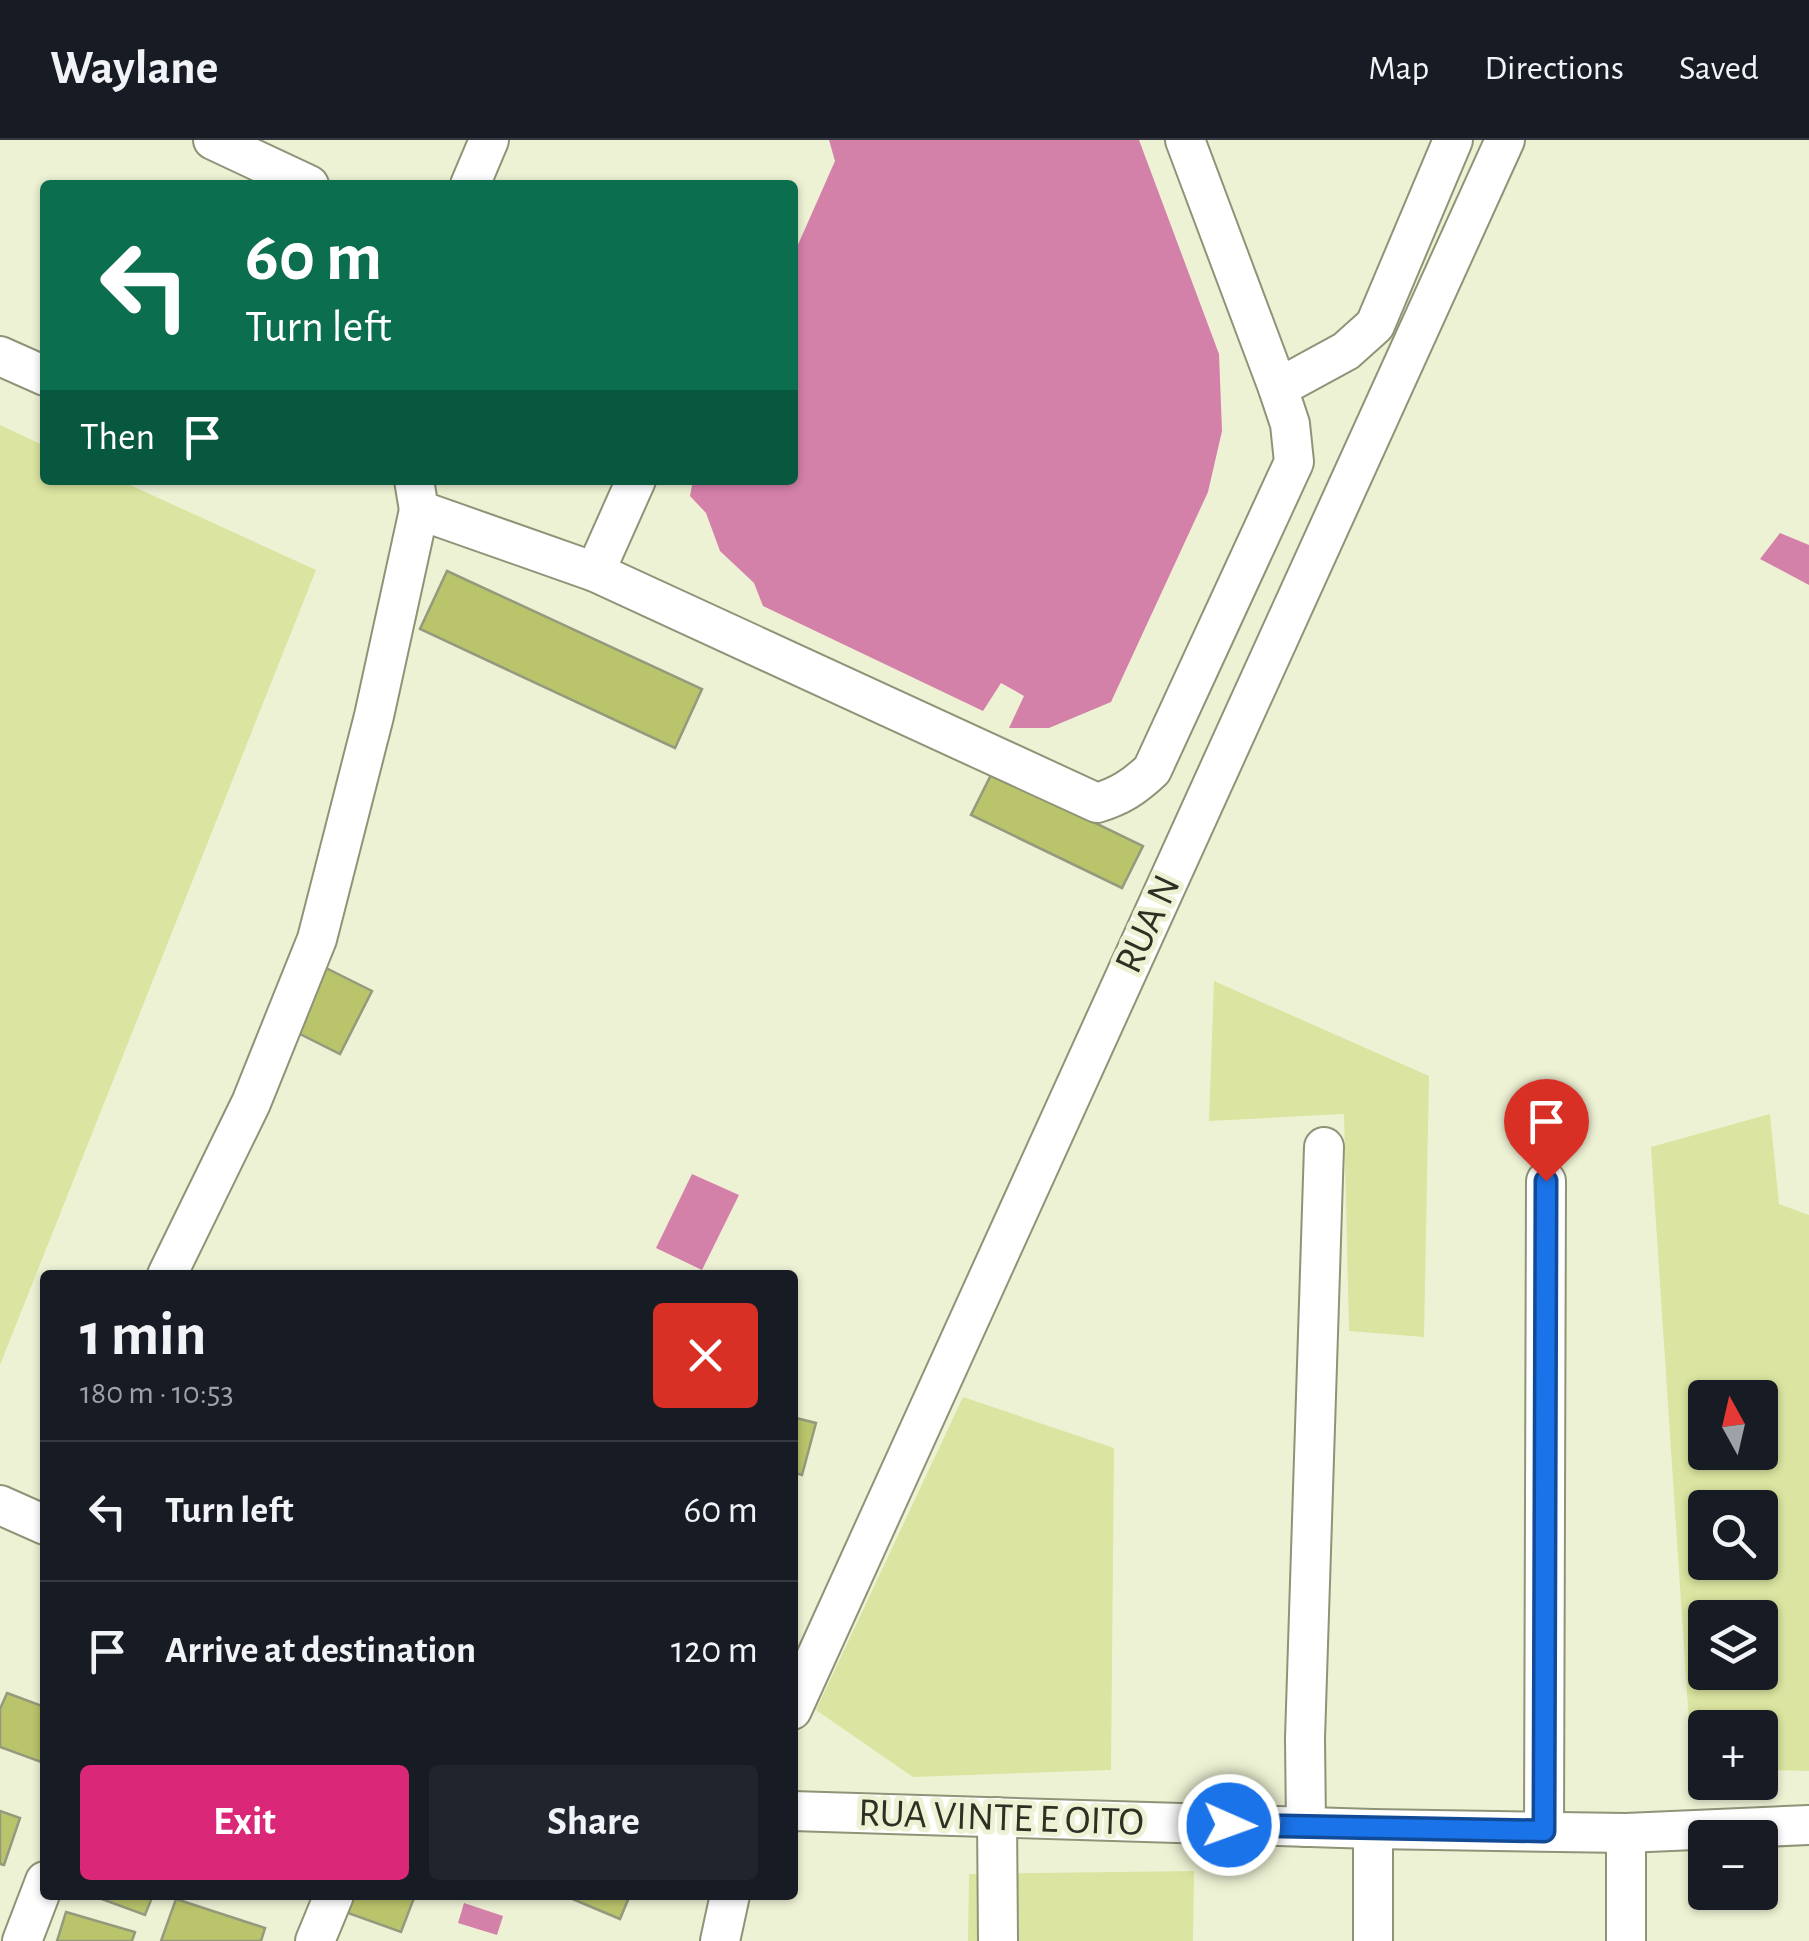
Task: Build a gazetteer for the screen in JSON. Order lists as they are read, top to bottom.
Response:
{
  "streets": {
    "street": ["RUA N", "RUA VINTE E OITO"]
  },
  "north": "top",
  "page": {
    "header": "Waylane",
    "nav": ["Map", "Directions", "Saved"],
    "turn": ["60 m", "Turn left"],
    "then": "Then",
    "heading": ["1 min", "180 m · 10:53"],
    "map_buttons": ["+", "−"],
    "list": [
      {
        "name": "Turn left",
        "value": "60 m"
      },
      {
        "name": "Arrive at destination",
        "value": "120 m"
      }
    ],
    "buttons": ["Exit", "Share"]
  }
}
